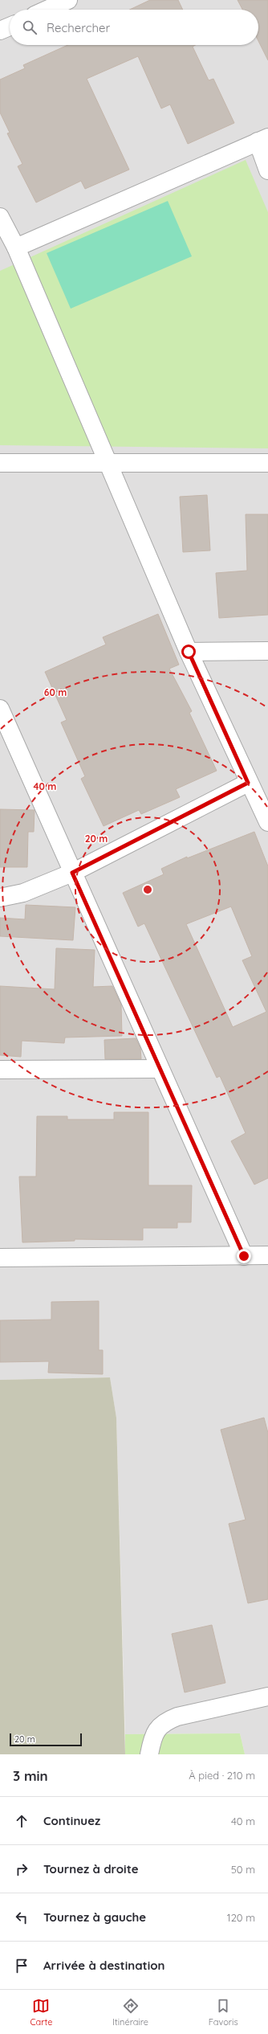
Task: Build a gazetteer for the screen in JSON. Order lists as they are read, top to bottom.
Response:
{
  "scale_bar": "20 m",
  "page": {
    "search": "Rechercher",
    "scale": "20 m",
    "heading": ["3 min", "À pied · 210 m"],
    "list": [
      ["Continuez", "40 m"],
      ["Tournez à droite", "50 m"],
      ["Tournez à gauche", "120 m"],
      "Arrivée à destination"
    ],
    "nav": ["Carte", "Itinéraire", "Favoris"]
  },
  "rings": ["60 m", "40 m", "20 m"]
}
